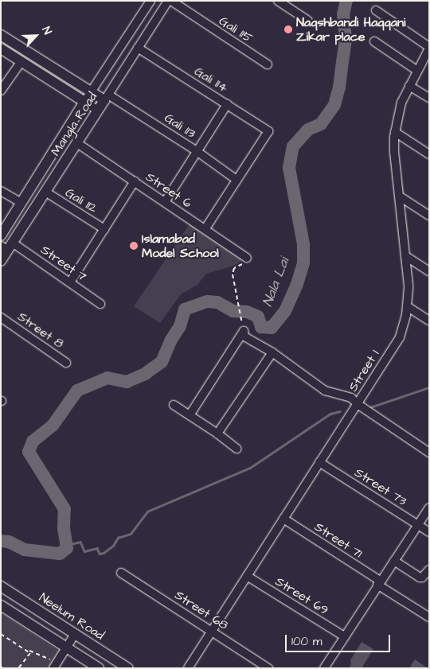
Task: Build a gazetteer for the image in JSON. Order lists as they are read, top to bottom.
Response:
{
  "streets": {
    "main road": ["Mangla Road", "Neelum Road"],
    "street": [
      "Gali 115",
      "Gali 114",
      "Gali 113",
      "Street 6",
      "Gali 112",
      "Street 7",
      "Street 8",
      "Street 1",
      "Street 73",
      "Street 71",
      "Street 69",
      "Street 68"
    ]
  },
  "crossings": [
    ["Gali 115", "Mangla Road"],
    ["Gali 114", "Mangla Road"],
    ["Gali 114", "Gali 113"],
    ["Mangla Road", "Gali 113"],
    ["Mangla Road", "Street 6"],
    ["Mangla Road", "Gali 112"],
    ["Mangla Road", "Street 7"],
    ["Street 1", "Street 73"],
    ["Street 1", "Street 71"],
    ["Street 1", "Street 69"],
    ["Street 1", "Street 68"]
  ],
  "water": ["Nala Lai"],
  "places": ["Naqshbandi Haqqani Zikar place", "Islamabad Model School"],
  "scale_bar": "100 m",
  "north": "top right"
}
